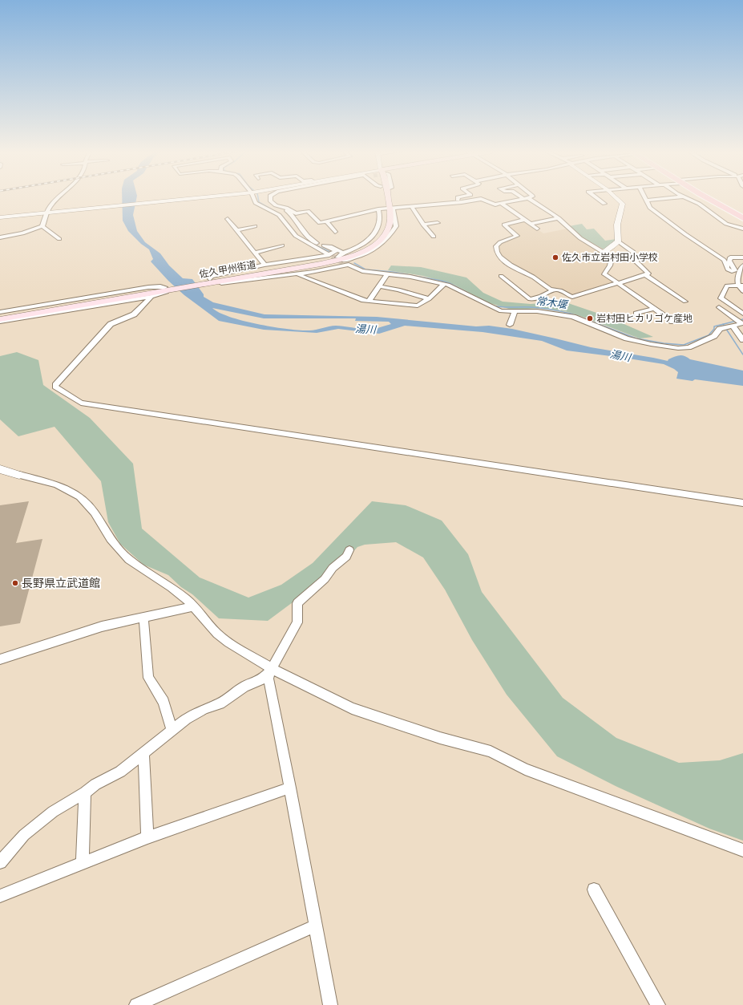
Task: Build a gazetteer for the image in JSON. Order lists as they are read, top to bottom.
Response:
{
  "streets": {
    "main road": ["佐久甲州街道"]
  },
  "water": ["常木堰", "湯川"],
  "places": ["佐久市立岩村田小学校", "岩村田ヒカリゴケ産地", "長野県立武道館"]
}
